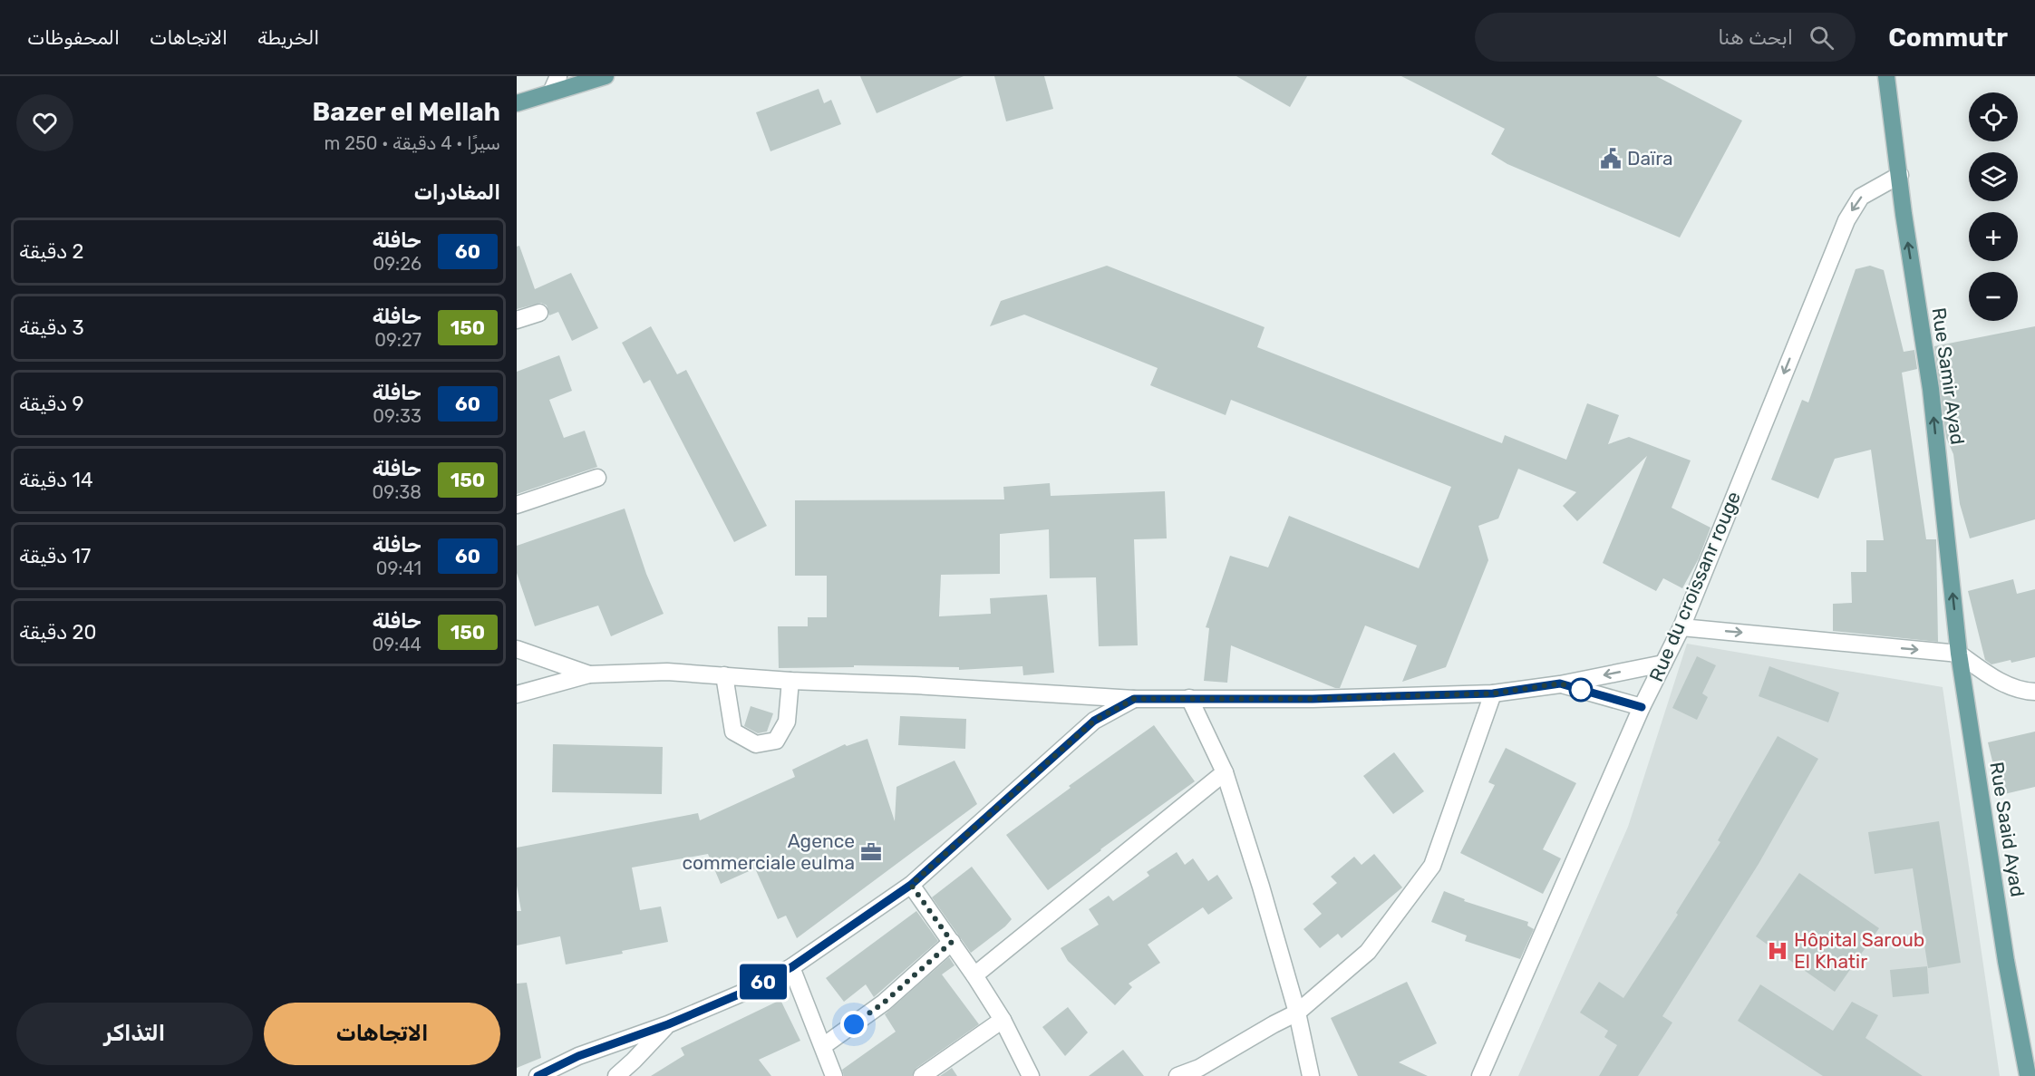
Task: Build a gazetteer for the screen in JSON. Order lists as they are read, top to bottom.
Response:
{
  "streets": {
    "main road": ["Rue Samir Ayad", "Rue Saaid Ayad"],
    "street": ["Rue du croissanr rouge"]
  },
  "crossings": [
    ["Rue Samir Ayad", "Rue du croissanr rouge"],
    ["Rue Samir Ayad", "Rue Saaid Ayad"]
  ],
  "one_way": ["Rue Samir Ayad", "Rue du croissanr rouge"],
  "places": {
    "public building": ["Daïra"],
    "office": ["Agence commerciale eulma"],
    "hospital": ["Hôpital Saroub El Khatir"]
  },
  "lines": ["bus line 60"],
  "page": {
    "header": "Commutr",
    "search": "ابحث هنا",
    "nav": ["الخريطة", "الاتجاهات", "المحفوظات"],
    "on_map": "60",
    "heading": [
      ["Bazer el Mellah", "سيرًا · 4 دقيقة · 250 m"],
      "المغادرات"
    ],
    "map_buttons": ["+", "−"],
    "list": [
      {
        "mark": "60",
        "name": "حافلة",
        "note": "09:26",
        "value": "2 دقيقة"
      },
      {
        "mark": "150",
        "name": "حافلة",
        "note": "09:27",
        "value": "3 دقيقة"
      },
      {
        "mark": "60",
        "name": "حافلة",
        "note": "09:33",
        "value": "9 دقيقة"
      },
      {
        "mark": "150",
        "name": "حافلة",
        "note": "09:38",
        "value": "14 دقيقة"
      },
      {
        "mark": "60",
        "name": "حافلة",
        "note": "09:41",
        "value": "17 دقيقة"
      },
      {
        "mark": "150",
        "name": "حافلة",
        "note": "09:44",
        "value": "20 دقيقة"
      }
    ],
    "buttons": ["الاتجاهات", "التذاكر"]
  }
}
